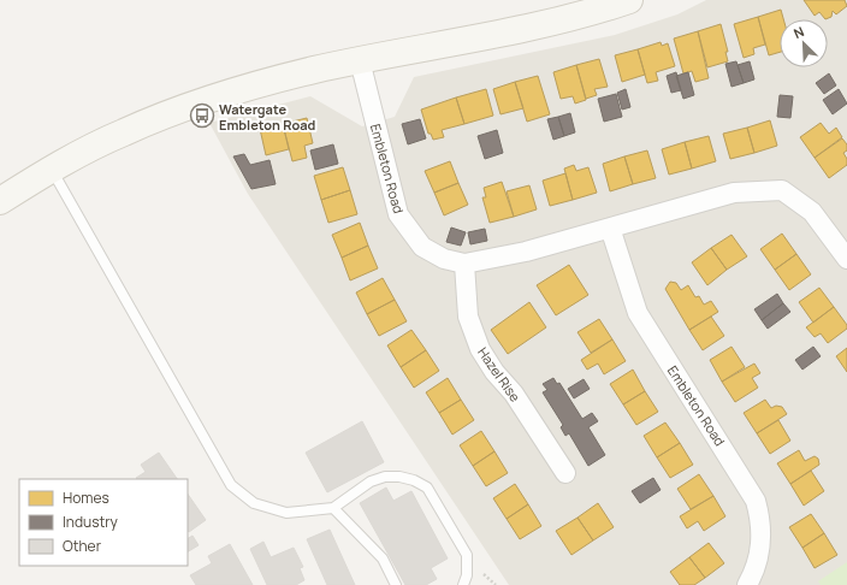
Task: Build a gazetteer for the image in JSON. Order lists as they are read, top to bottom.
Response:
{
  "streets": {
    "street": ["Embleton Road", "Hazel Rise"]
  },
  "crossings": [
    ["Embleton Road", "Hazel Rise"]
  ],
  "places": {
    "bus stop": ["Watergate Embleton Road"]
  },
  "legend": ["Homes", "Industry", "Other"],
  "north": "top left"
}
